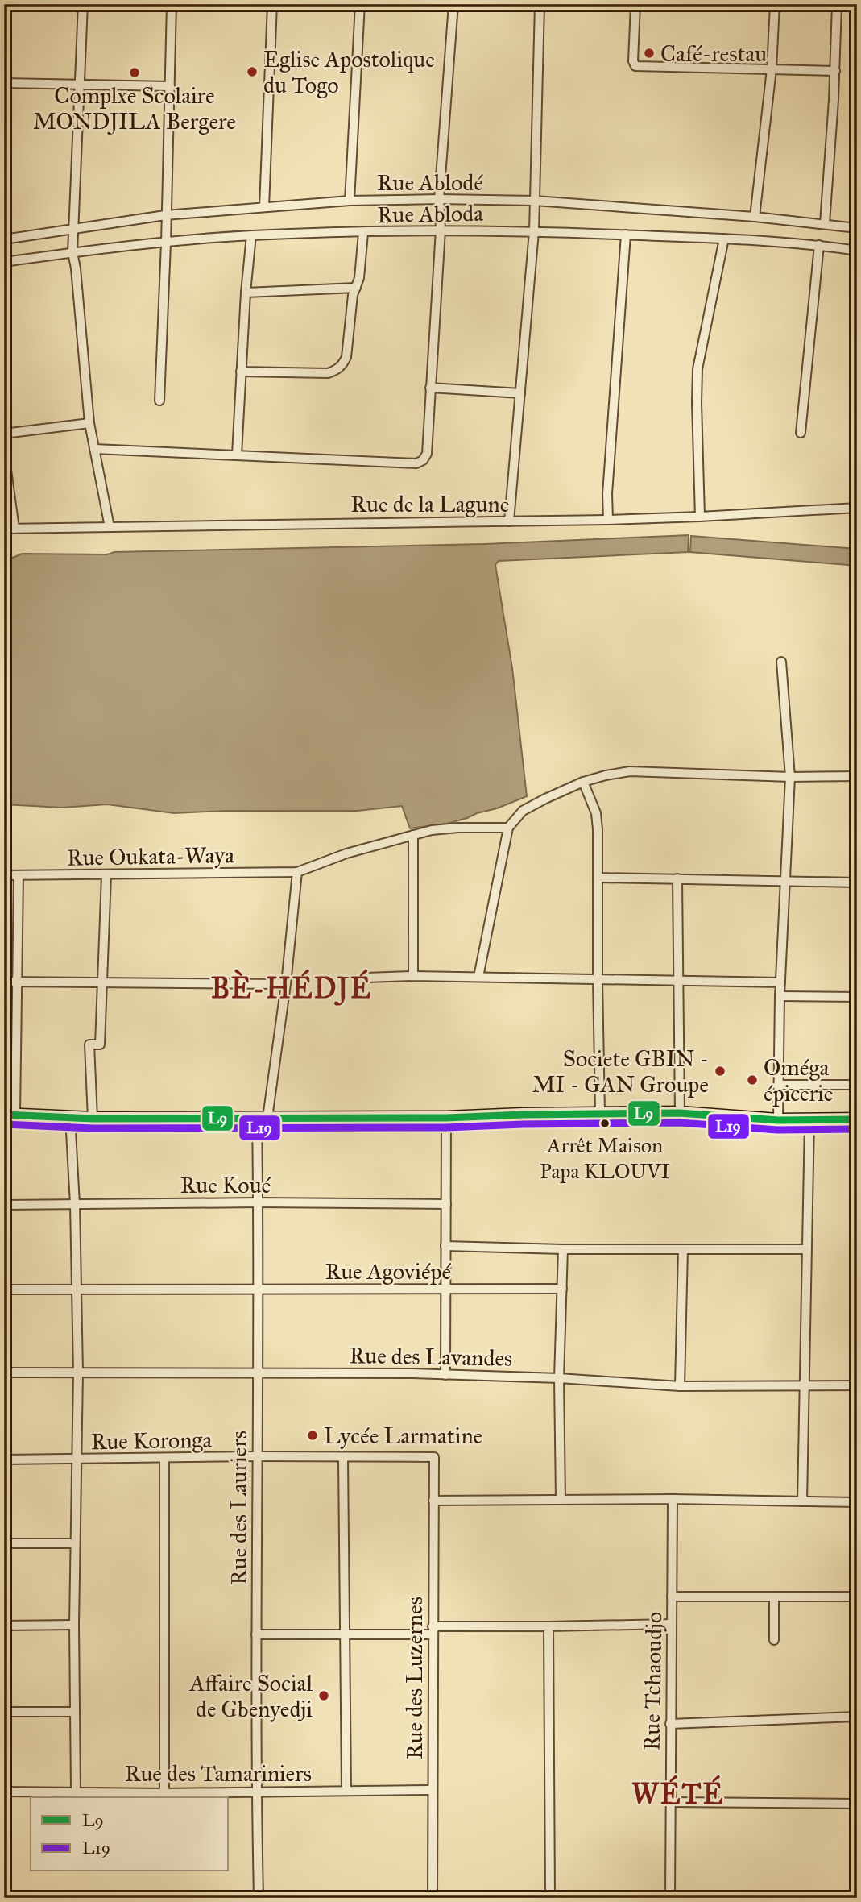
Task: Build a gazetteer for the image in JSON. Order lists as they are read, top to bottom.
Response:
{
  "streets": {
    "street": [
      "Rue Ablodé",
      "Rue Abloda",
      "Rue de la Lagune",
      "Rue Oukata-Waya",
      "Rue Koué",
      "Rue Agoviépé",
      "Rue des Lavandes",
      "Rue Koronga",
      "Rue des Lauriers",
      "Rue des Luzernes",
      "Rue Tchaoudjo",
      "Rue des Tamariniers"
    ]
  },
  "crossings": [
    ["Rue Oukata-Waya", "Rue des Lauriers"],
    ["Rue Koué", "Rue des Lauriers"],
    ["Rue Agoviépé", "Rue des Lauriers"],
    ["Rue des Lavandes", "Rue des Lauriers"],
    ["Rue Koronga", "Rue des Lauriers"],
    ["Rue Koronga", "Rue des Luzernes"],
    ["Rue des Lauriers", "Rue des Tamariniers"],
    ["Rue des Luzernes", "Rue des Tamariniers"]
  ],
  "districts": ["BÈ-HÉDJÉ", "WÉTÉ"],
  "places": [
    "Café-restau",
    "Eglise Apostolique du Togo",
    "Complxe Scolaire MONDJILA Bergere",
    "Societe GBIN - MI - GAN Groupe",
    "Oméga épicerie",
    "Arrêt Maison Papa KLOUVI",
    "Lycée Larmatine",
    "Affaire Social de Gbenyedji"
  ],
  "lines": ["transit line L9", "transit line L19"],
  "legend": ["L9", "L19"]
}
